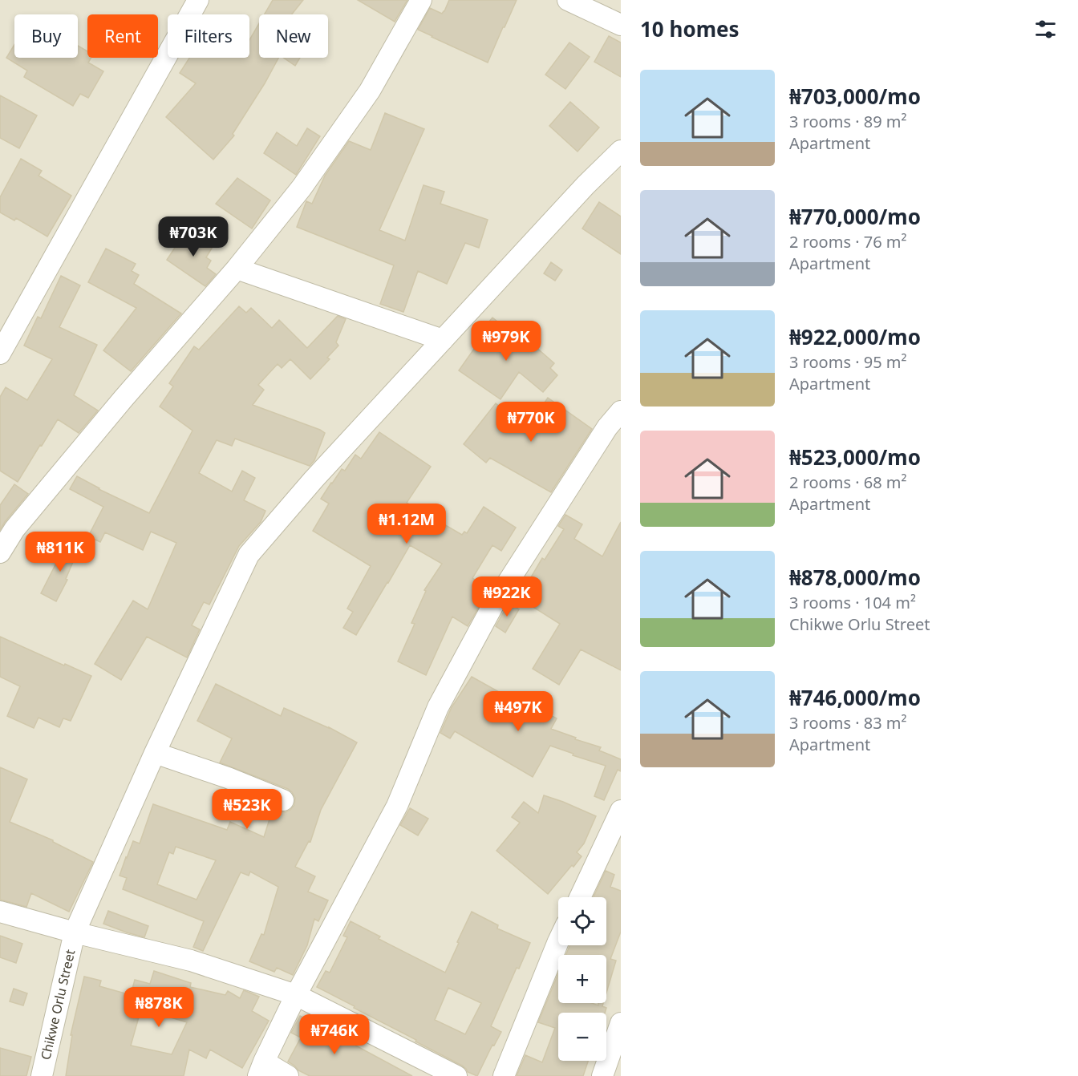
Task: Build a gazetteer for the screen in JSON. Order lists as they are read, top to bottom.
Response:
{
  "streets": {
    "street": ["Chikwe Orlu Street"]
  },
  "page": {
    "heading": "10 homes",
    "chip": [
      "Buy",
      "Rent",
      "Filters",
      "New"
    ],
    "list": [
      {
        "name": "₦703,000/mo",
        "note": "3 rooms · 89 m² · Apartment"
      },
      {
        "name": "₦770,000/mo",
        "note": "2 rooms · 76 m² · Apartment"
      },
      {
        "name": "₦922,000/mo",
        "note": "3 rooms · 95 m² · Apartment"
      },
      {
        "name": "₦523,000/mo",
        "note": "2 rooms · 68 m² · Apartment"
      },
      {
        "name": "₦878,000/mo",
        "note": "3 rooms · 104 m² · Chikwe Orlu Street"
      },
      {
        "name": "₦746,000/mo",
        "note": "3 rooms · 83 m² · Apartment"
      }
    ],
    "price": [
      "₦703K",
      "₦979K",
      "₦770K",
      "₦1.12M",
      "₦811K",
      "₦922K",
      "₦497K",
      "₦523K",
      "₦878K",
      "₦746K"
    ],
    "map_buttons": ["+", "−"]
  }
}
